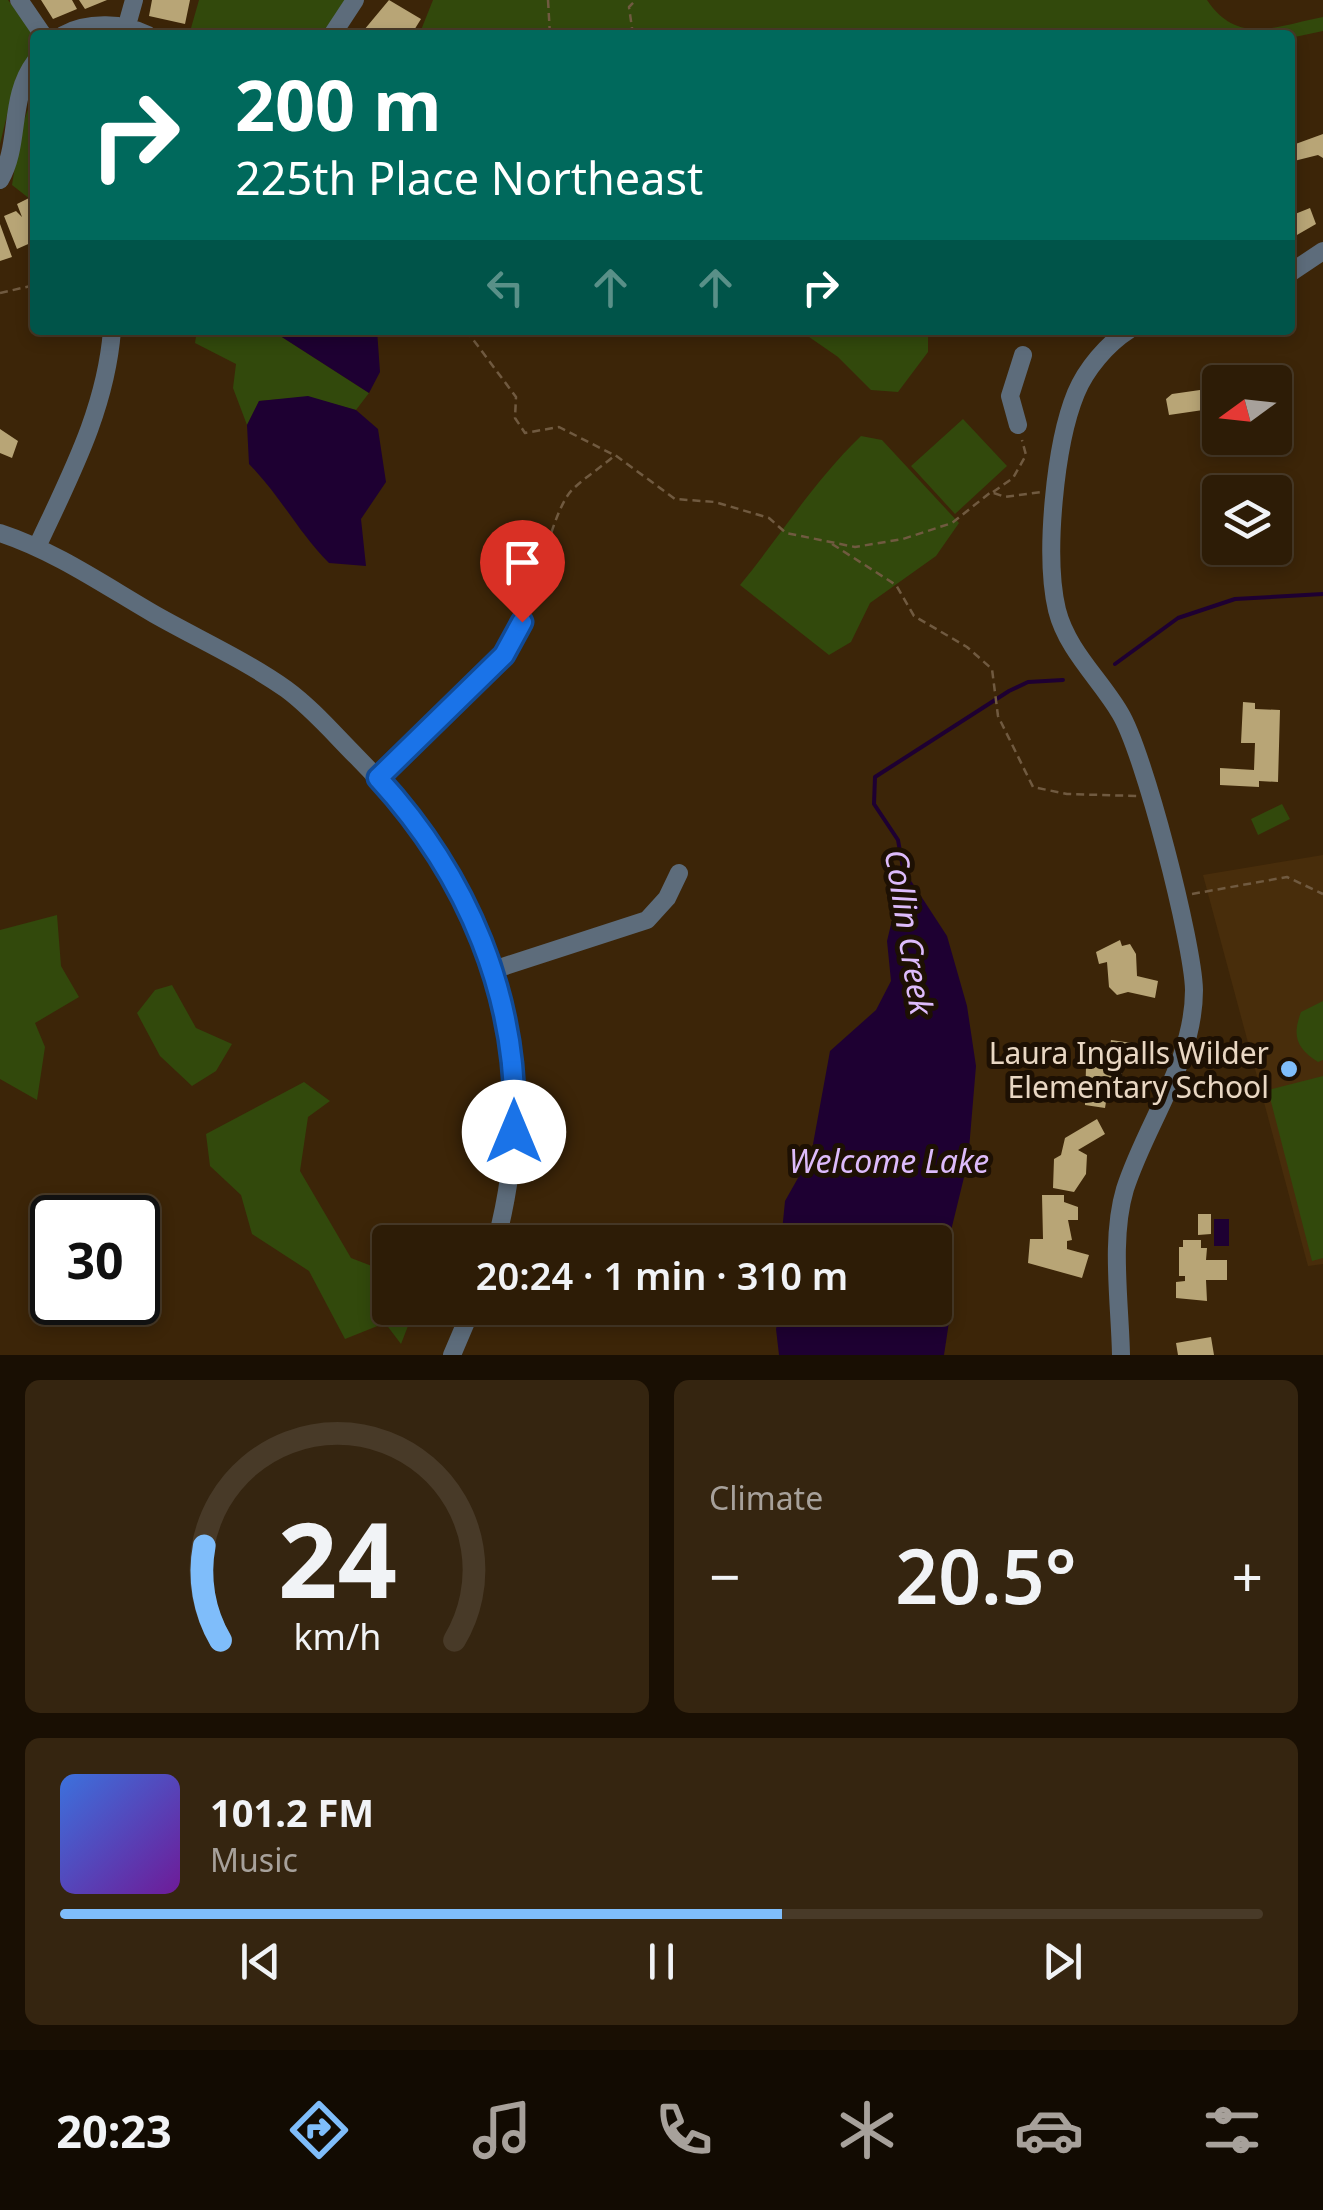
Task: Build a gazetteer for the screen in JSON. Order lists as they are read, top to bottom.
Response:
{
  "water": ["Collin Creek", "Welcome Lake"],
  "places": ["Laura Ingalls Wilder Elementary School"],
  "north": "left",
  "page": {
    "turn": ["200 m", "225th Place Northeast"],
    "limit": "30",
    "trip": "20:24 · 1 min · 310 m",
    "tile": "Climate",
    "heat": ["−", "20.5°", "+"],
    "song": ["101.2 FM", "Music"],
    "tabs": "20:23",
    "gauge": ["24", "km/h"]
  }
}
